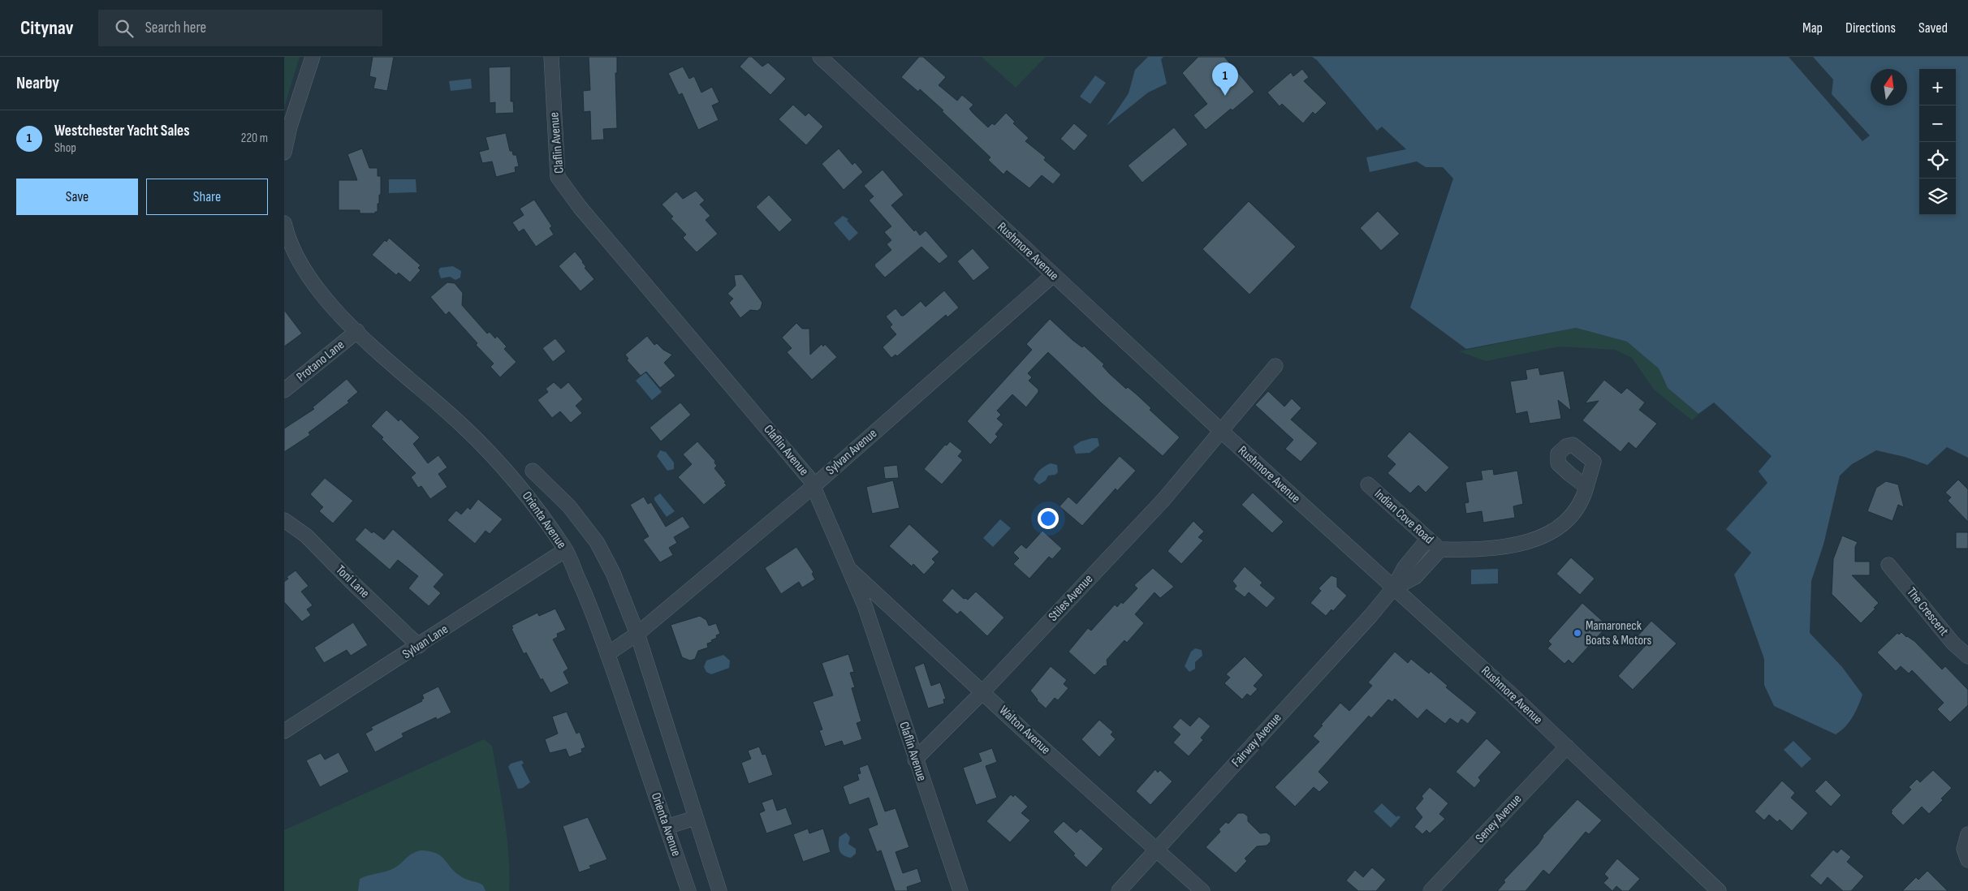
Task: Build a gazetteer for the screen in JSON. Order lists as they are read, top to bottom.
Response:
{
  "streets": {
    "street": [
      "Claflin Avenue",
      "Rushmore Avenue",
      "Protano Lane",
      "Sylvan Avenue",
      "Indian Cove Road",
      "Orienta Avenue",
      "Toni Lane",
      "Stiles Avenue",
      "The Crescent",
      "Sylvan Lane",
      "Walton Avenue",
      "Fairway Avenue",
      "Seney Avenue"
    ]
  },
  "crossings": [
    ["Claflin Avenue", "Sylvan Avenue"],
    ["Claflin Avenue", "Stiles Avenue"],
    ["Claflin Avenue", "Walton Avenue"],
    ["Rushmore Avenue", "Sylvan Avenue"],
    ["Rushmore Avenue", "Indian Cove Road"],
    ["Rushmore Avenue", "Stiles Avenue"],
    ["Rushmore Avenue", "Fairway Avenue"],
    ["Rushmore Avenue", "Seney Avenue"],
    ["Protano Lane", "Orienta Avenue"],
    ["Sylvan Avenue", "Orienta Avenue"],
    ["Indian Cove Road", "Fairway Avenue"],
    ["Orienta Avenue", "Sylvan Lane"],
    ["Toni Lane", "Sylvan Lane"],
    ["Stiles Avenue", "Walton Avenue"],
    ["Walton Avenue", "Fairway Avenue"]
  ],
  "places": ["Mamaroneck Boats & Motors"],
  "north": "top",
  "page": {
    "header": "Citynav",
    "search": "Search here",
    "nav": ["Map", "Directions", "Saved"],
    "heading": "Nearby",
    "pins": "1",
    "map_buttons": ["+", "−"],
    "list": [
      {
        "mark": "1",
        "name": "Westchester Yacht Sales",
        "note": "Shop",
        "value": "220 m"
      }
    ],
    "buttons": ["Save", "Share"]
  }
}
